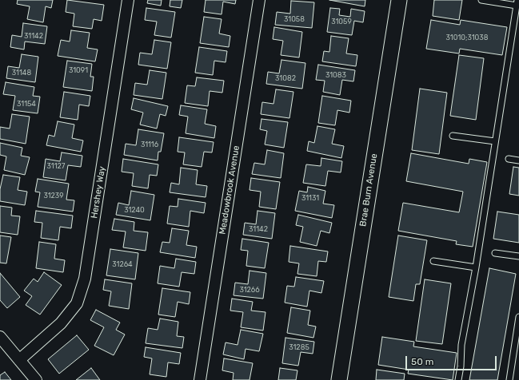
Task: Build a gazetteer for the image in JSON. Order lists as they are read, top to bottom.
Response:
{
  "streets": {
    "street": ["Meadowbrook Avenue", "Brae Burn Avenue", "Hershey Way"]
  },
  "house_numbers": [
    "31058",
    "31059",
    "31142",
    "31010;31038",
    "31091",
    "31148",
    "31083",
    "31082",
    "31154",
    "31116",
    "31127",
    "31239",
    "31131",
    "31240",
    "31142",
    "31264",
    "31266",
    "31285"
  ],
  "scale_bar": "50 m"
}
